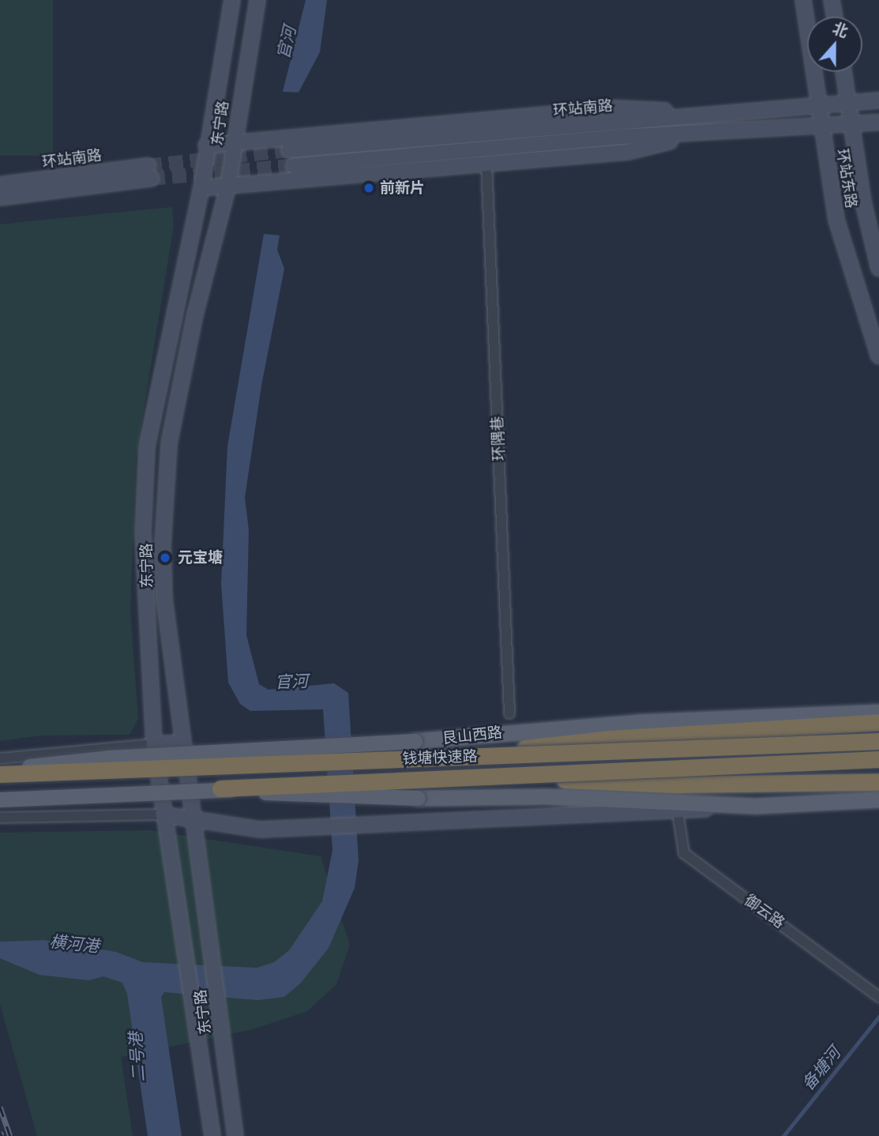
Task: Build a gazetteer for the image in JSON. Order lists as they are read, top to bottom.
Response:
{
  "streets": {
    "highway": ["钱塘快速路"],
    "main road": [
      "环站南路",
      "东宁路",
      "环站东路",
      "艮山西路"
    ],
    "street": ["环隅巷", "御云路"]
  },
  "crossings": [
    ["环站南路", "环站东路"]
  ],
  "water": [
    "官河",
    "横河港",
    "二号港",
    "备塘河"
  ],
  "places": ["前新片", "元宝塘"],
  "north": "top"
}
